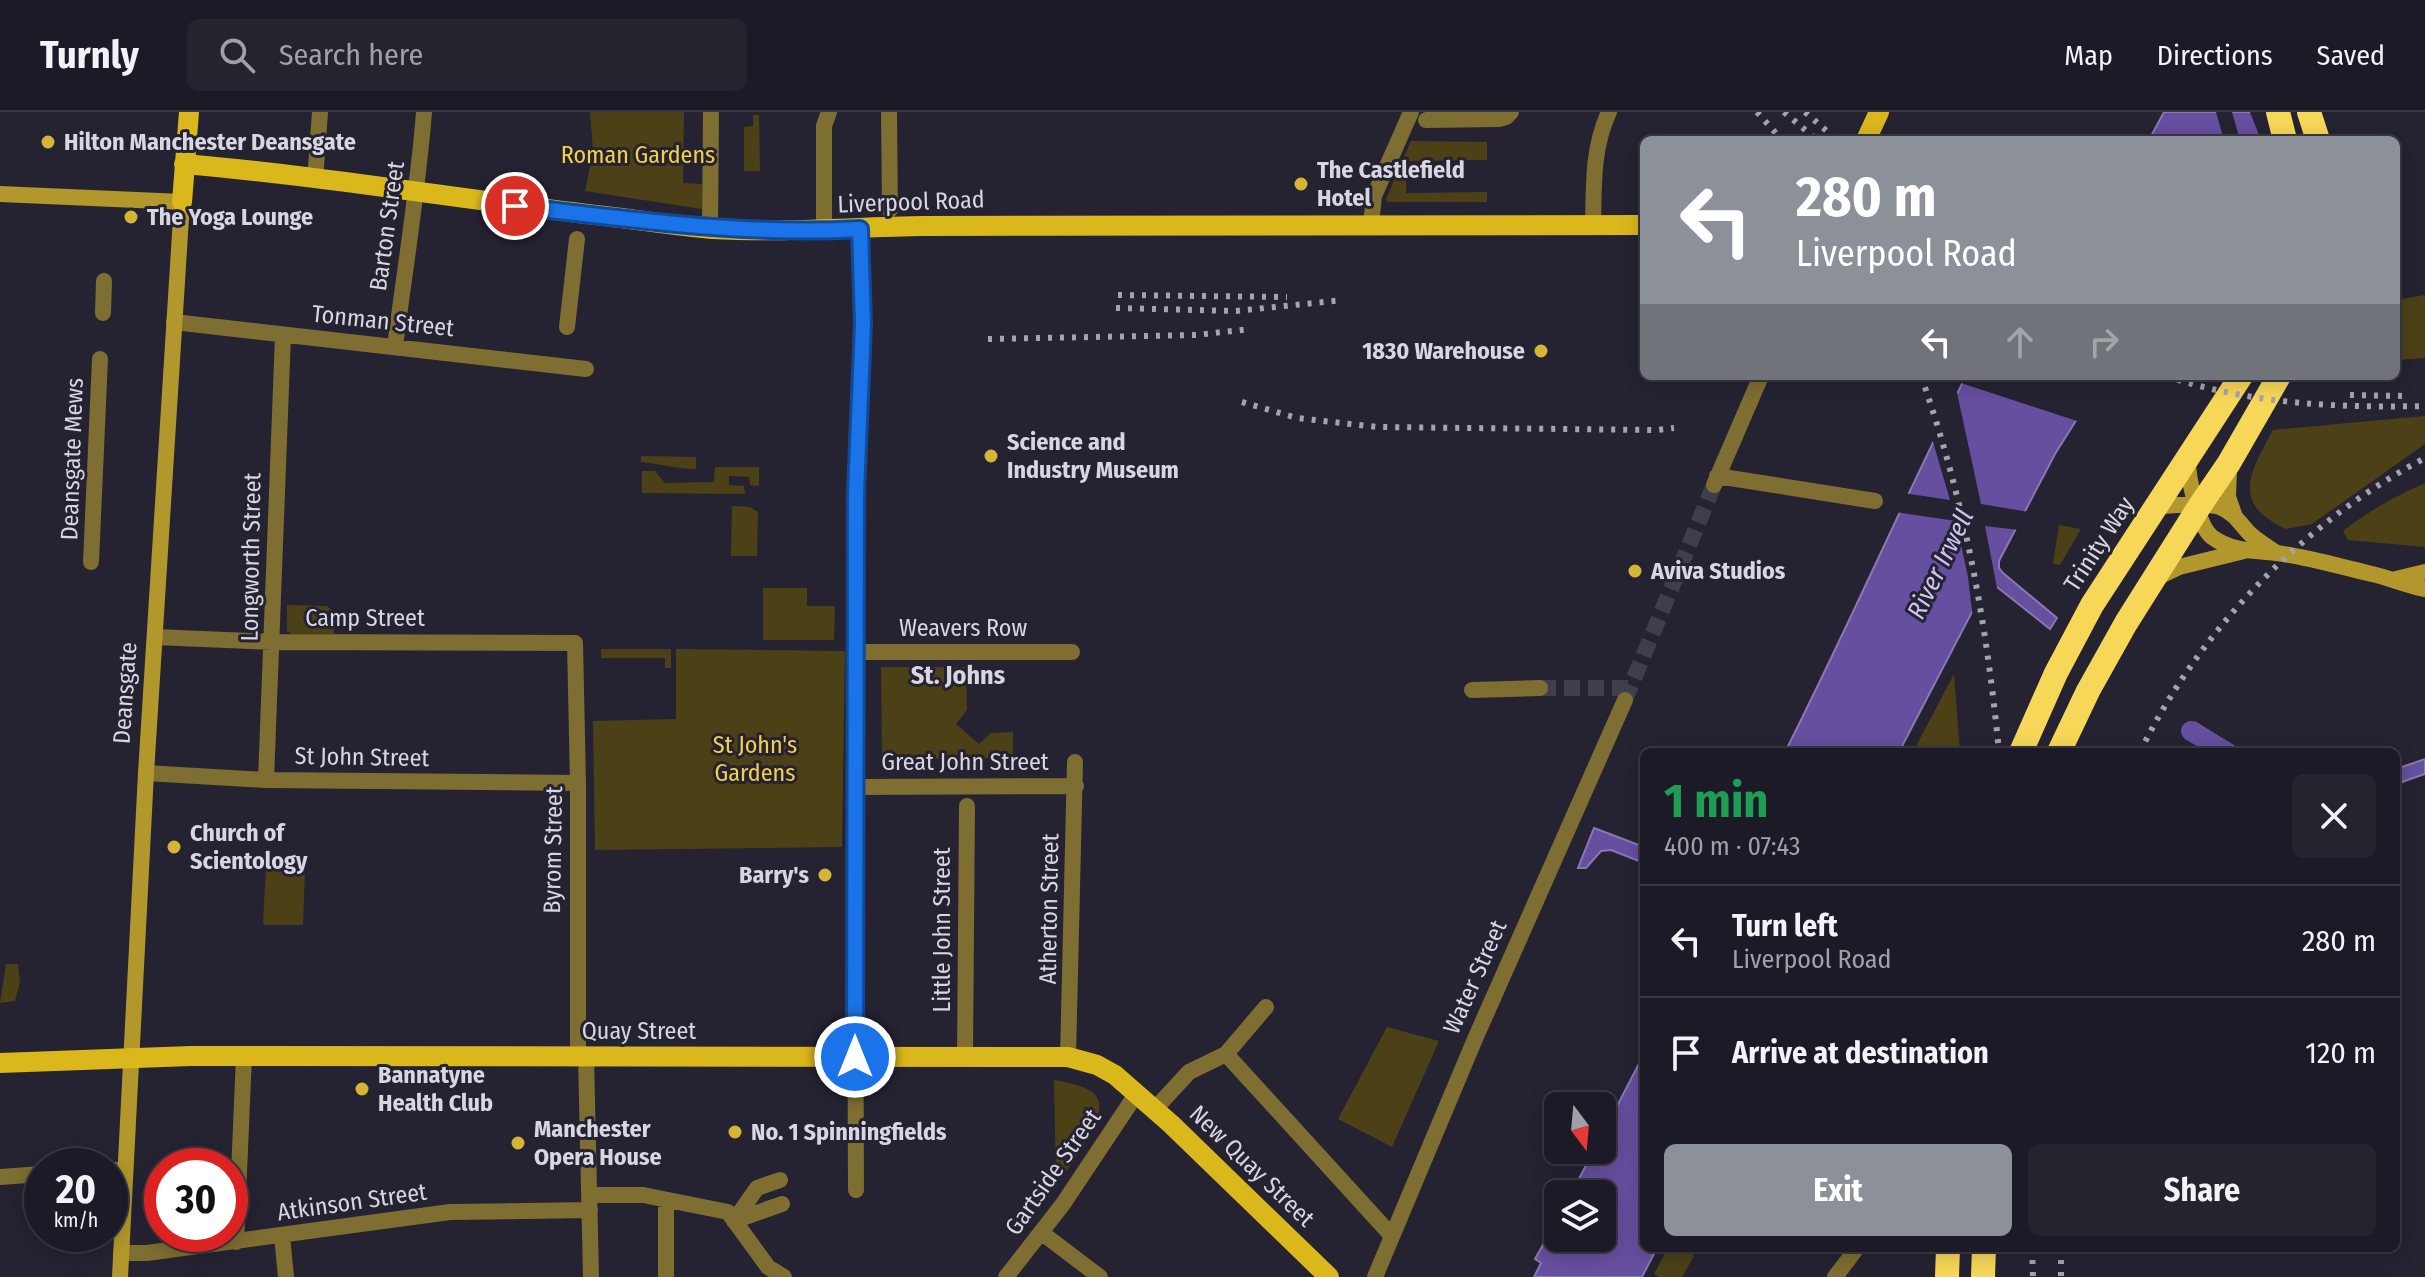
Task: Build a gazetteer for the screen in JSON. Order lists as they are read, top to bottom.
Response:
{
  "streets": {
    "highway": ["Trinity Way"],
    "main road": [
      "Liverpool Road",
      "Deansgate",
      "Quay Street",
      "New Quay Street"
    ],
    "street": [
      "Barton Street",
      "Tonman Street",
      "Deansgate Mews",
      "Longworth Street",
      "Camp Street",
      "Weavers Row",
      "St John Street",
      "Great John Street",
      "Byrom Street",
      "Atherton Street",
      "Little John Street",
      "Water Street",
      "Gartside Street",
      "Atkinson Street"
    ]
  },
  "crossings": [
    ["Liverpool Road", "Barton Street"],
    ["Liverpool Road", "Deansgate"],
    ["Barton Street", "Tonman Street"],
    ["Tonman Street", "Longworth Street"],
    ["Tonman Street", "Deansgate"],
    ["Longworth Street", "Camp Street"],
    ["Longworth Street", "St John Street"],
    ["Camp Street", "Deansgate"],
    ["Camp Street", "Byrom Street"],
    ["Deansgate", "St John Street"],
    ["Deansgate", "Quay Street"],
    ["Deansgate", "Atkinson Street"],
    ["St John Street", "Byrom Street"],
    ["Great John Street", "Atherton Street"],
    ["Byrom Street", "Quay Street"],
    ["Byrom Street", "Atkinson Street"],
    ["Atherton Street", "Quay Street"],
    ["Little John Street", "Quay Street"],
    ["Quay Street", "New Quay Street"],
    ["Quay Street", "Gartside Street"],
    ["New Quay Street", "Gartside Street"]
  ],
  "districts": ["St. Johns"],
  "water": ["River Irwell"],
  "parks": ["Roman Gardens", "St John's Gardens"],
  "places": [
    "Hilton Manchester Deansgate",
    "The Castlefield Hotel",
    "The Yoga Lounge",
    "1830 Warehouse",
    "Science and Industry Museum",
    "Aviva Studios",
    "Church of Scientology",
    "Barry's",
    "Bannatyne Health Club",
    "No. 1 Spinningfields",
    "Manchester Opera House"
  ],
  "north": "bottom",
  "page": {
    "header": "Turnly",
    "search": "Search here",
    "nav": ["Map", "Directions", "Saved"],
    "turn": ["280 m", "Liverpool Road"],
    "heading": ["1 min", "400 m · 07:43"],
    "list": [
      {
        "name": "Turn left",
        "note": "Liverpool Road",
        "value": "280 m"
      },
      {
        "name": "Arrive at destination",
        "value": "120 m"
      }
    ],
    "buttons": ["Exit", "Share"],
    "speed": "20 km/h",
    "limit": "30"
  }
}
